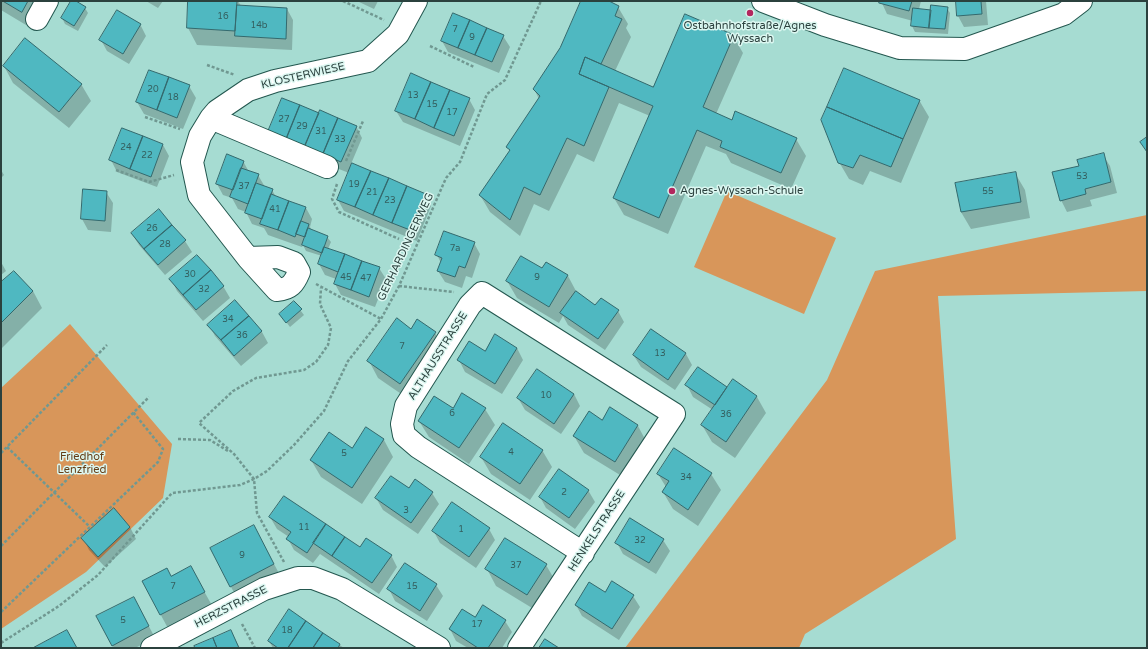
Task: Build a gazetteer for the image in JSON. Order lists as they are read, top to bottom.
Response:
{
  "streets": {
    "street": [
      "KLOSTERWIESE",
      "ALTHAUSSTRASSE",
      "HENKELSTRASSE",
      "HERZSTRASSE"
    ],
    "path": ["GERHARDINGERWEG"]
  },
  "crossings": [
    ["ALTHAUSSTRASSE", "HENKELSTRASSE"]
  ],
  "parks": ["Friedhof Lenzfried"],
  "places": ["Ostbahnhofstraße/Agnes Wyssach", "Agnes-Wyssach-Schule"],
  "house_numbers": [
    "16",
    "14b",
    "7",
    "9",
    "20",
    "13",
    "18",
    "15",
    "17",
    "27",
    "29",
    "31",
    "33",
    "24",
    "22",
    "53",
    "19",
    "37",
    "55",
    "21",
    "23",
    "41",
    "26",
    "28",
    "7a",
    "30",
    "45",
    "9",
    "47",
    "32",
    "34",
    "36",
    "7",
    "13",
    "10",
    "6",
    "36",
    "4",
    "5",
    "34",
    "2",
    "3",
    "11",
    "1",
    "32",
    "9",
    "37",
    "7",
    "15",
    "5",
    "17",
    "18"
  ]
}
